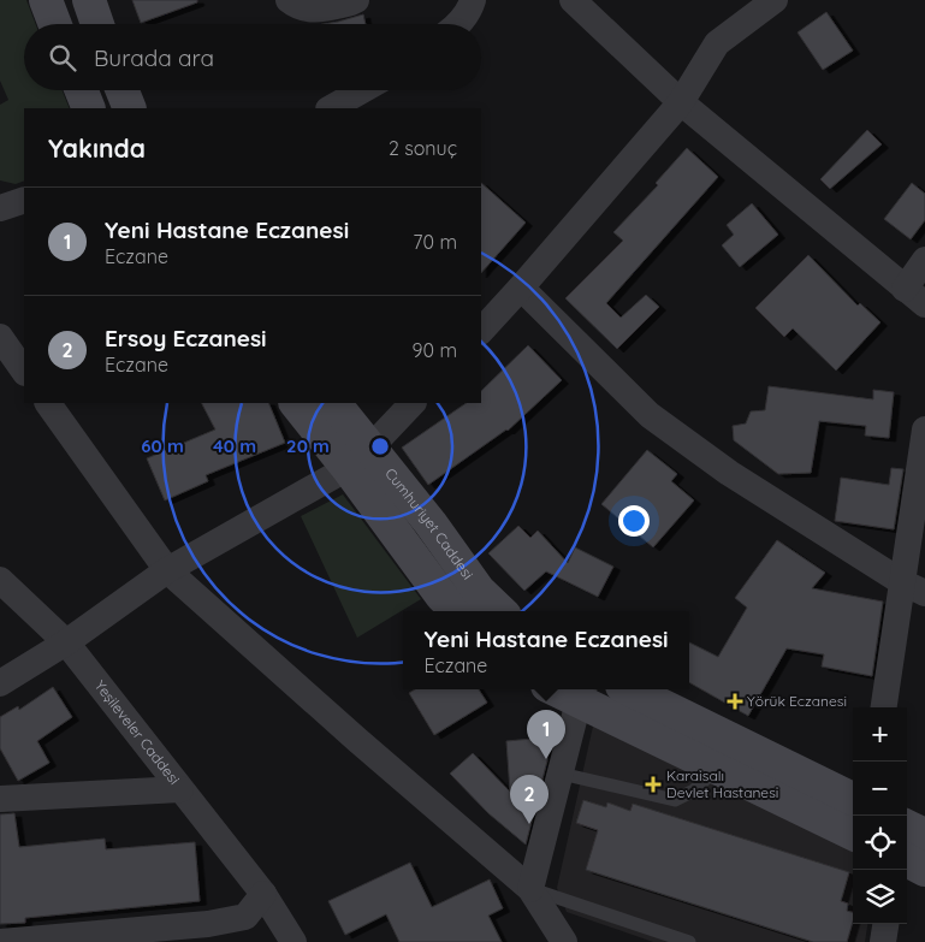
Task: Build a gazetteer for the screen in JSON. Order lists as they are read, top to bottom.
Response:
{
  "streets": {
    "main road": ["Cumhuriyet Caddesi"],
    "street": ["Yeşileveler Caddesi"]
  },
  "places": {
    "health": ["Yörük Eczanesi", "Karaisalı Devlet Hastanesi"]
  },
  "page": {
    "search": "Burada ara",
    "heading": ["Yakında", "2 sonuç"],
    "list": [
      {
        "mark": "1",
        "name": "Yeni Hastane Eczanesi",
        "note": "Eczane",
        "value": "70 m"
      },
      {
        "mark": "2",
        "name": "Ersoy Eczanesi",
        "note": "Eczane",
        "value": "90 m"
      }
    ],
    "popup": ["Yeni Hastane Eczanesi", "Eczane"],
    "map_buttons": ["+", "−"],
    "pins": ["1", "2"]
  },
  "rings": ["60 m", "40 m", "20 m"]
}
